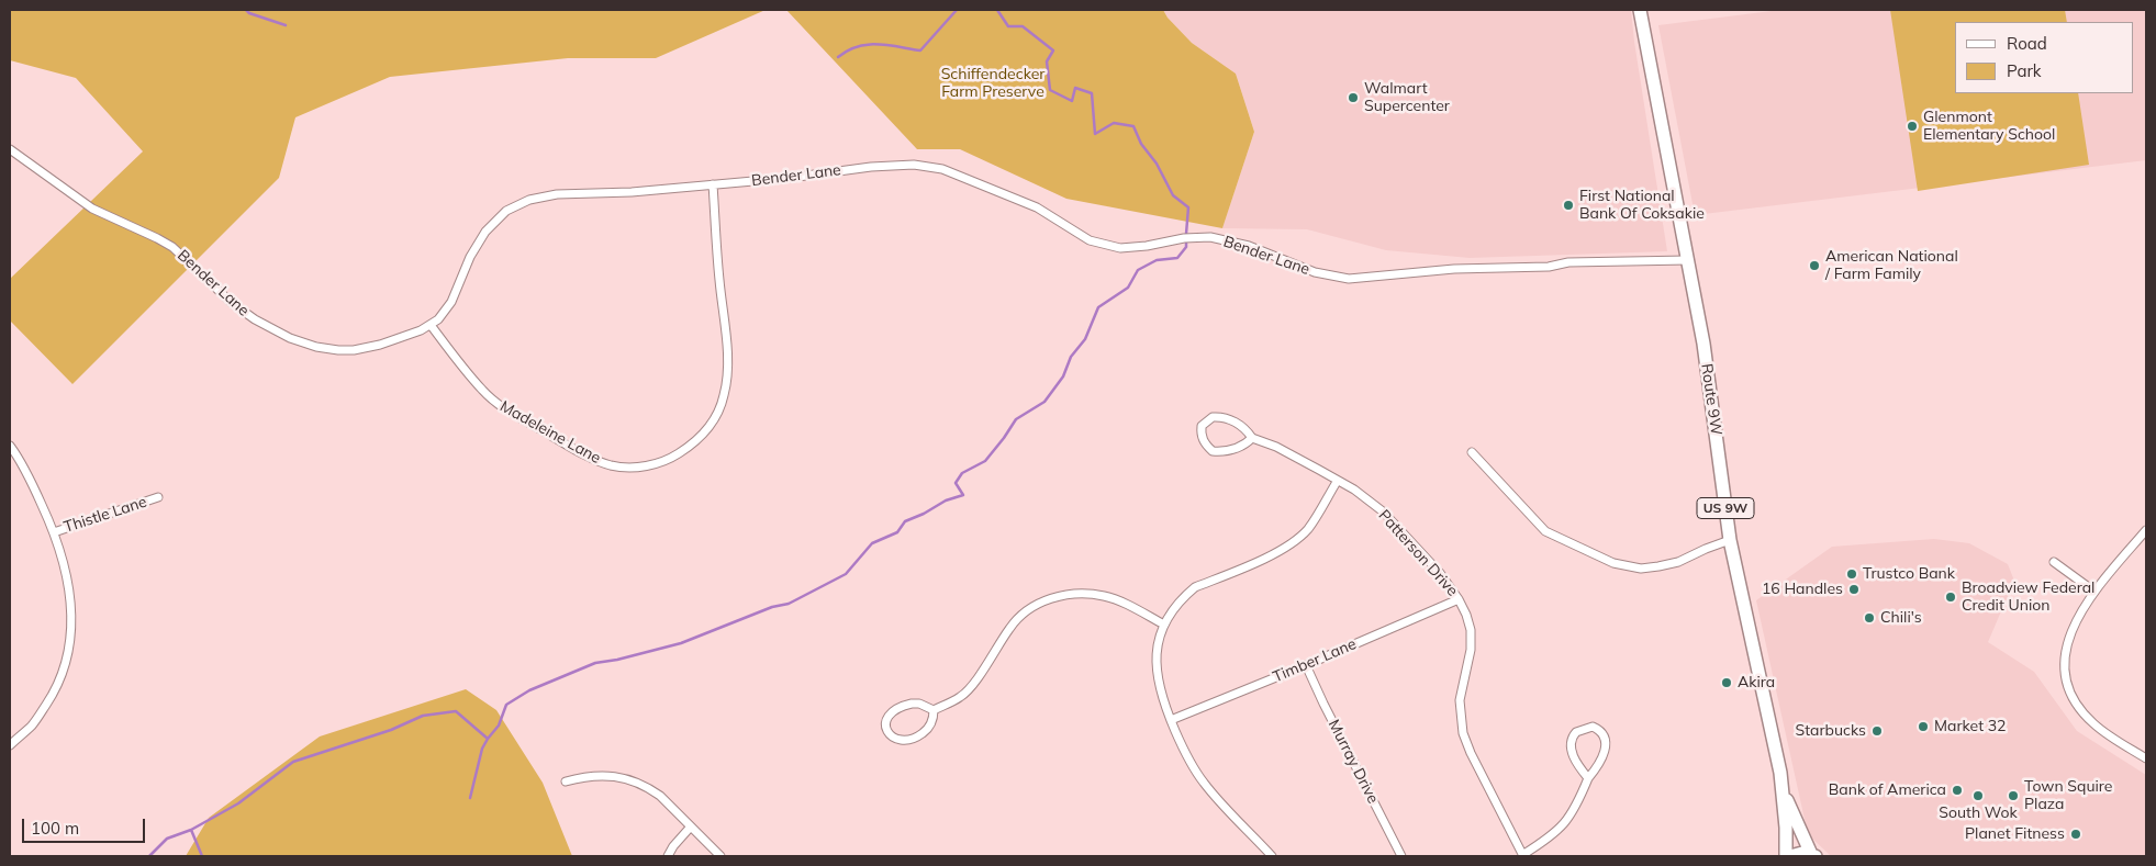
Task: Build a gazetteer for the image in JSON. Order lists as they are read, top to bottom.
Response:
{
  "streets": {
    "main road": ["Route 9W", "US 9W"],
    "street": [
      "Bender Lane",
      "Madeleine Lane",
      "Thistle Lane",
      "Patterson Drive",
      "Timber Lane",
      "Murray Drive"
    ]
  },
  "crossings": [
    ["Bender Lane", "Route 9W"],
    ["Bender Lane", "Madeleine Lane"],
    ["Patterson Drive", "Timber Lane"],
    ["Timber Lane", "Murray Drive"]
  ],
  "parks": ["Schiffendecker Farm Preserve"],
  "places": [
    "Walmart Supercenter",
    "Glenmont Elementary School",
    "First National Bank Of Coksakie",
    "American National / Farm Family",
    "Trustco Bank",
    "16 Handles",
    "Broadview Federal Credit Union",
    "Chili's",
    "Akira",
    "Market 32",
    "Starbucks",
    "Bank of America",
    "South Wok",
    "Town Squire Plaza",
    "Planet Fitness"
  ],
  "legend": ["Road", "Park"],
  "scale_bar": "100 m"
}
